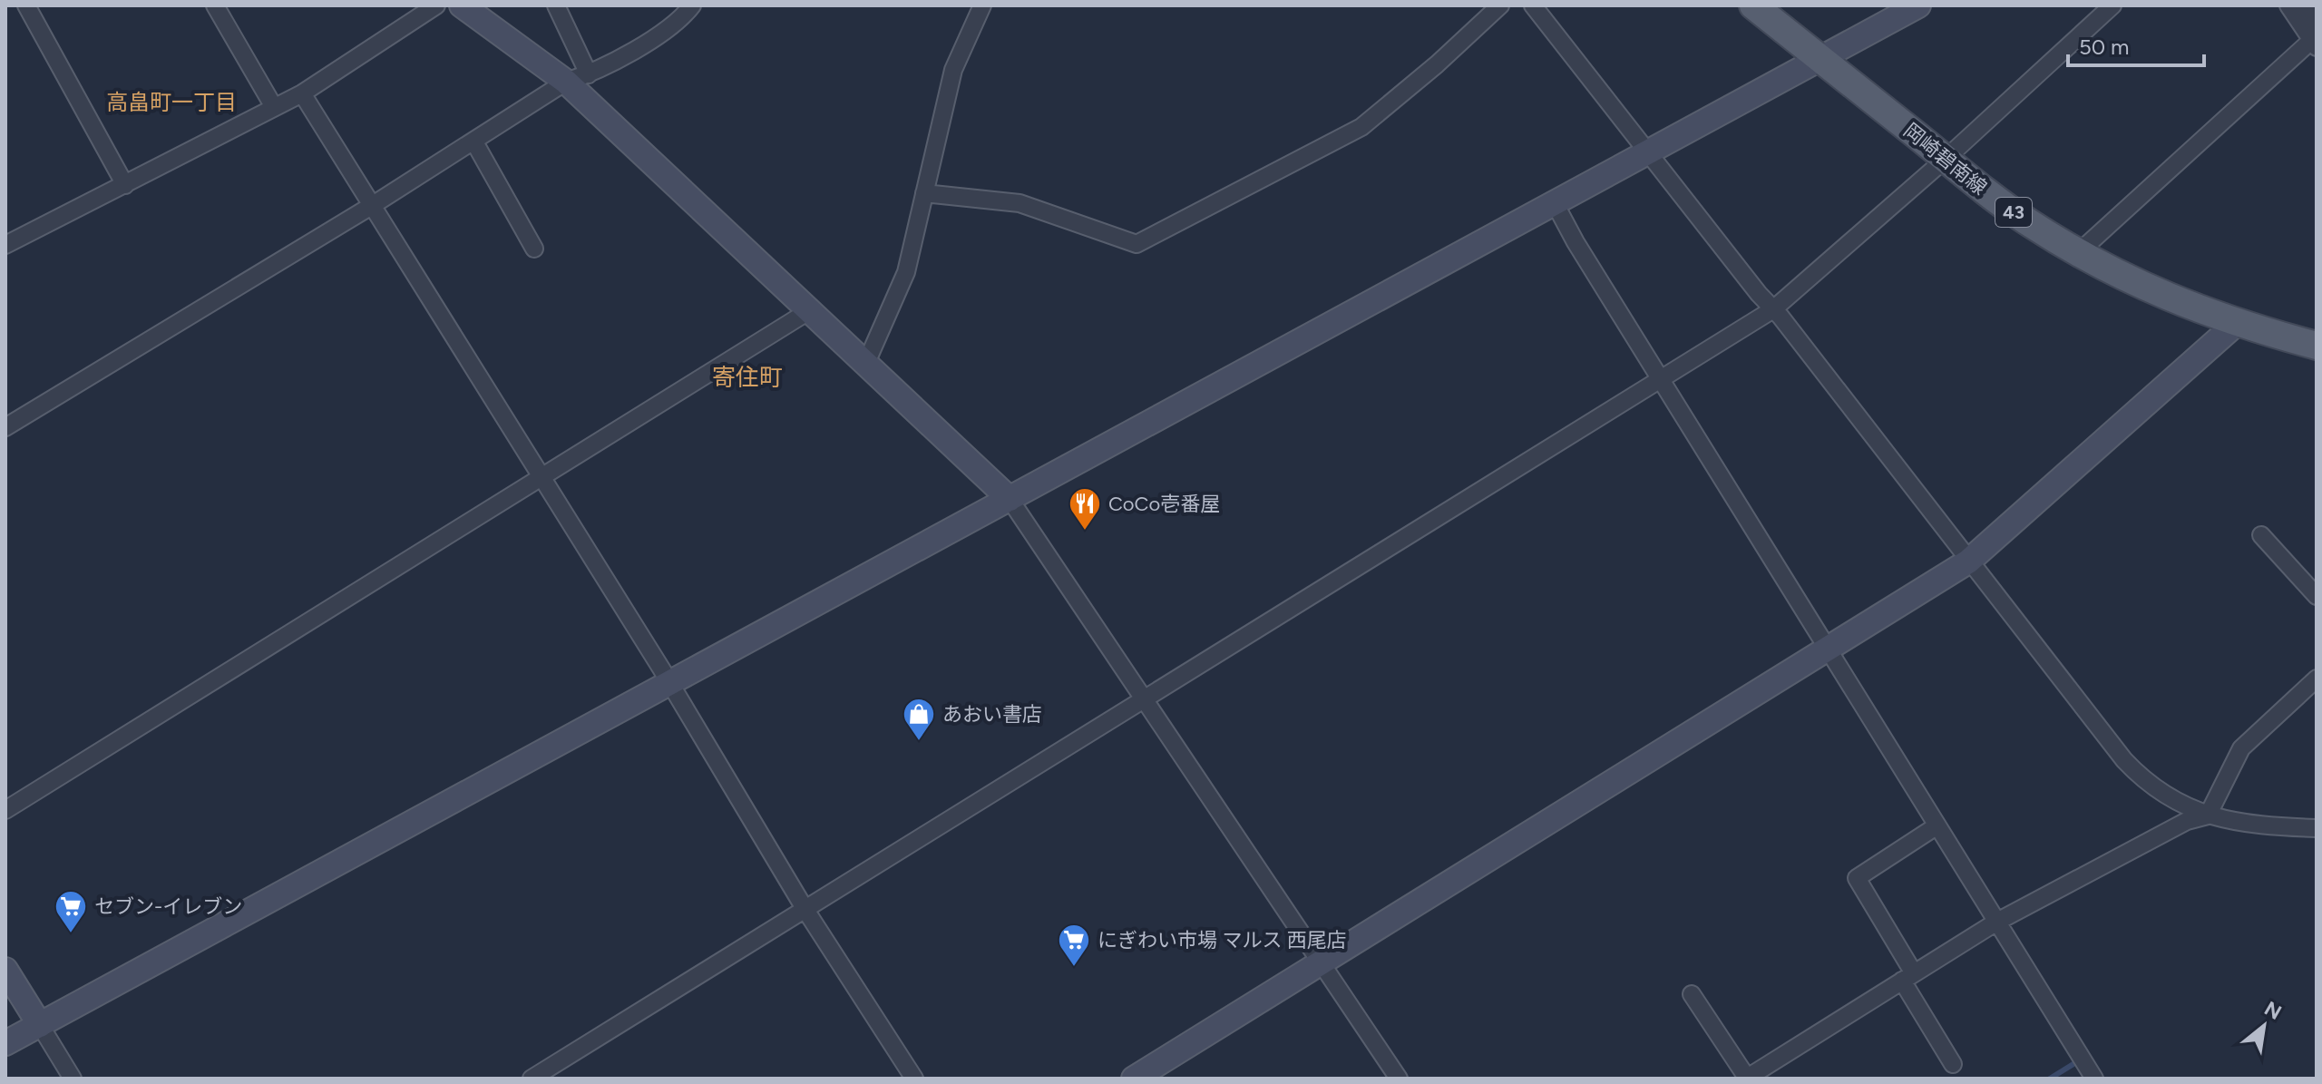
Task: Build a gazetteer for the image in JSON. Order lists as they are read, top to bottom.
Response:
{
  "streets": {
    "main road": ["岡崎碧南線", "43"]
  },
  "districts": ["高畠町一丁目", "寄住町"],
  "places": {
    "restaurant": ["CoCo壱番屋"],
    "shop": ["あおい書店"],
    "supermarket": ["セブン-イレブン", "にぎわい市場 マルス 西尾店"]
  },
  "scale_bar": "50 m",
  "north": "top right"
}
